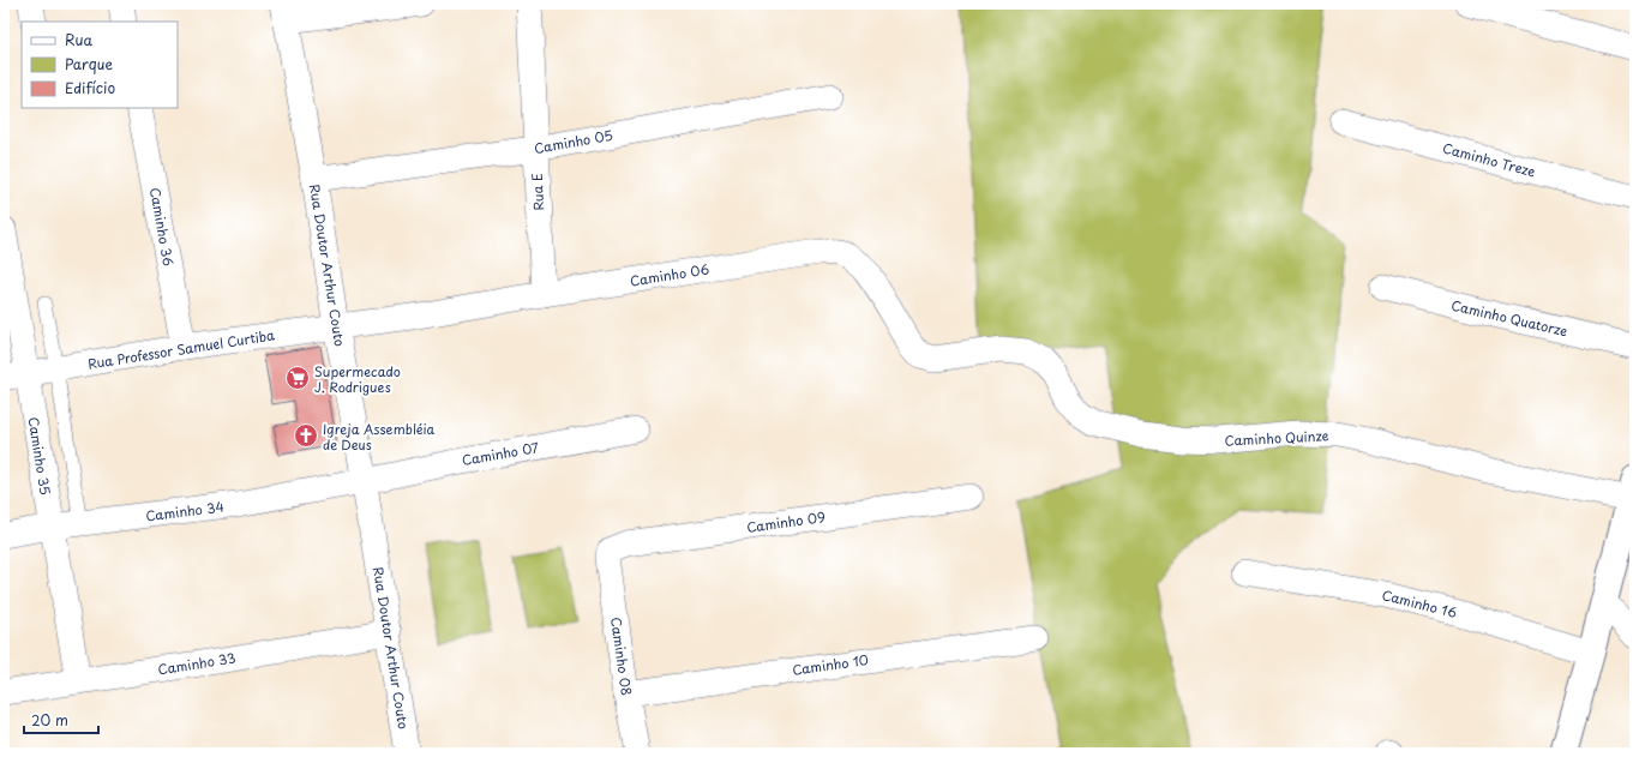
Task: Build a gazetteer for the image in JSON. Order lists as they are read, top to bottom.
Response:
{
  "streets": {
    "street": [
      "Caminho 05",
      "Caminho Treze",
      "Rua E",
      "Caminho 36",
      "Rua Doutor Arthur Couto",
      "Caminho 06",
      "Caminho Quatorze",
      "Rua Professor Samuel Curtiba",
      "Caminho Quinze",
      "Caminho 07",
      "Caminho 35",
      "Caminho 34",
      "Caminho 09",
      "Caminho 16",
      "Caminho 08",
      "Caminho 33",
      "Caminho 10"
    ]
  },
  "crossings": [
    ["Caminho 05", "Rua E"],
    ["Caminho 05", "Rua Doutor Arthur Couto"],
    ["Rua E", "Caminho 06"],
    ["Caminho 36", "Rua Professor Samuel Curtiba"],
    ["Rua Doutor Arthur Couto", "Caminho 06"],
    ["Rua Doutor Arthur Couto", "Rua Professor Samuel Curtiba"],
    ["Rua Doutor Arthur Couto", "Caminho 07"],
    ["Rua Doutor Arthur Couto", "Caminho 34"],
    ["Rua Doutor Arthur Couto", "Caminho 33"],
    ["Caminho 06", "Rua Professor Samuel Curtiba"],
    ["Caminho 06", "Caminho Quinze"],
    ["Rua Professor Samuel Curtiba", "Caminho 35"],
    ["Caminho 07", "Caminho 34"],
    ["Caminho 35", "Caminho 34"],
    ["Caminho 35", "Caminho 33"],
    ["Caminho 09", "Caminho 08"],
    ["Caminho 08", "Caminho 10"]
  ],
  "places": {
    "supermarket": ["Supermecado J. Rodrigues"],
    "church": ["Igreja Assembléia de Deus"]
  },
  "legend": ["Rua", "Parque", "Edifício"],
  "scale_bar": "20 m"
}
